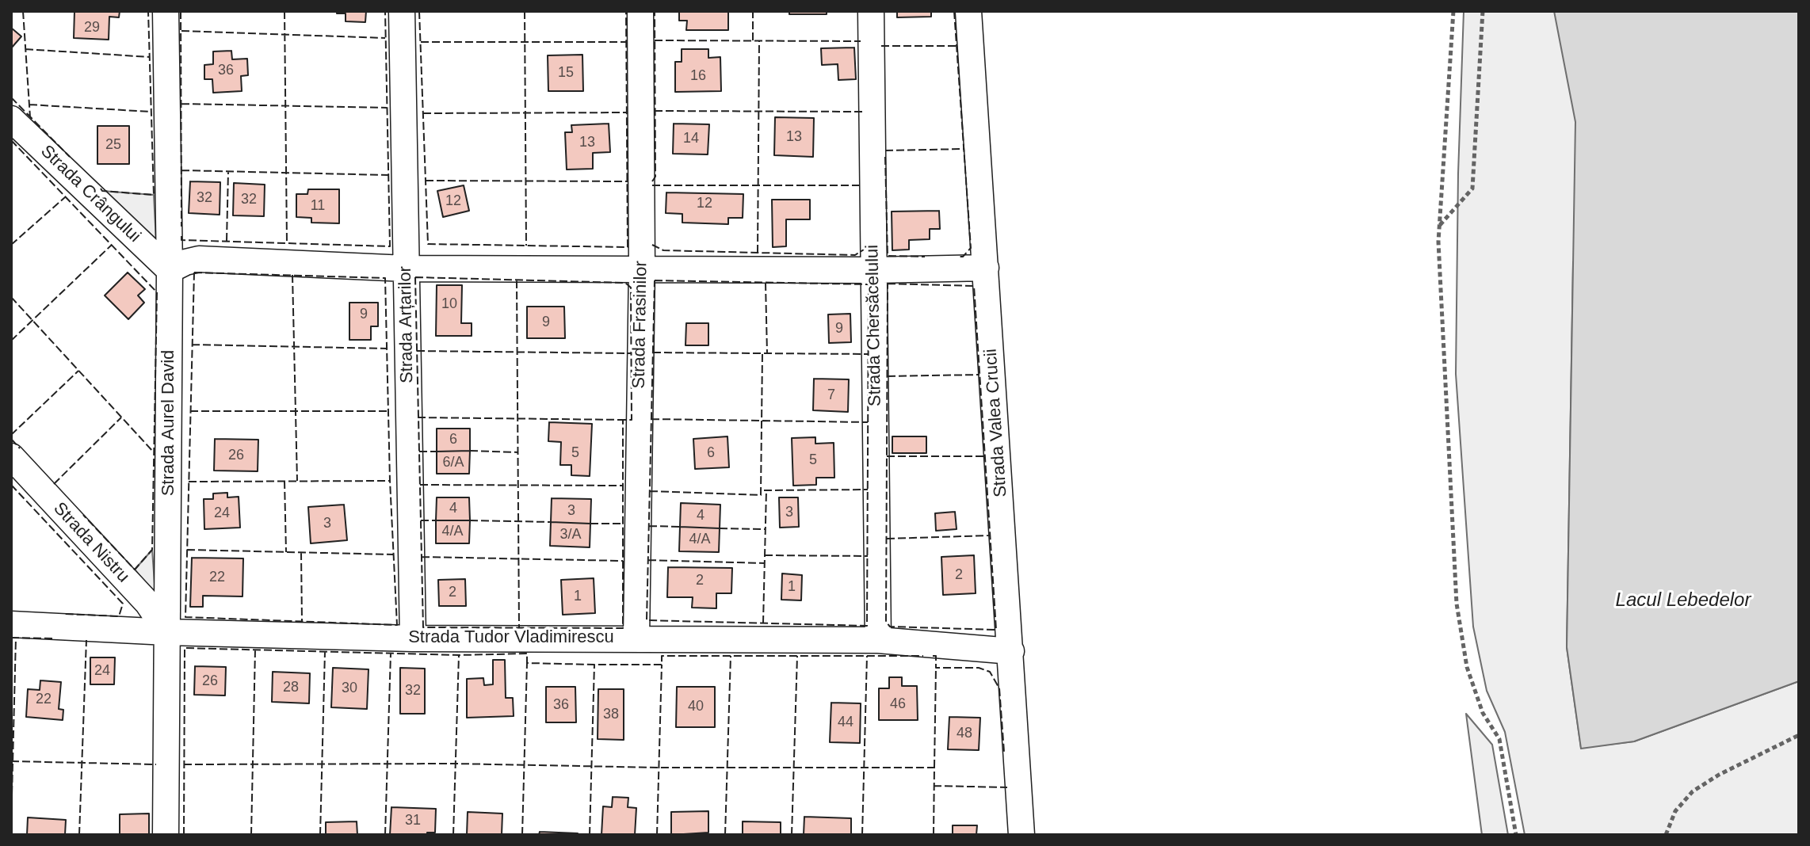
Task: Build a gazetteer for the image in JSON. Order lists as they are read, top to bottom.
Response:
{
  "streets": {
    "street": [
      "Strada Crângului",
      "Strada Arțarilor",
      "Strada Frasinilor",
      "Strada Chersăcelului",
      "Strada Aurel David",
      "Strada Valea Crucii",
      "Strada Nistru",
      "Strada Tudor Vladimirescu"
    ]
  },
  "crossings": [
    ["Strada Crângului", "Strada Aurel David"],
    ["Strada Arțarilor", "Strada Tudor Vladimirescu"],
    ["Strada Frasinilor", "Strada Tudor Vladimirescu"],
    ["Strada Chersăcelului", "Strada Tudor Vladimirescu"],
    ["Strada Aurel David", "Strada Nistru"],
    ["Strada Aurel David", "Strada Tudor Vladimirescu"],
    ["Strada Valea Crucii", "Strada Tudor Vladimirescu"],
    ["Strada Nistru", "Strada Tudor Vladimirescu"]
  ],
  "water": ["Lacul Lebedelor"],
  "house_numbers": [
    "29",
    "36",
    "15",
    "16",
    "13",
    "14",
    "13",
    "25",
    "32",
    "32",
    "12",
    "12",
    "11",
    "10",
    "9",
    "9",
    "9",
    "7",
    "6",
    "5",
    "6",
    "26",
    "5",
    "6/A",
    "4",
    "3",
    "3",
    "24",
    "4",
    "3",
    "4/A",
    "3/A",
    "4/A",
    "2",
    "22",
    "2",
    "1",
    "2",
    "1",
    "24",
    "26",
    "28",
    "30",
    "32",
    "22",
    "46",
    "36",
    "40",
    "38",
    "44",
    "48",
    "31"
  ]
}
